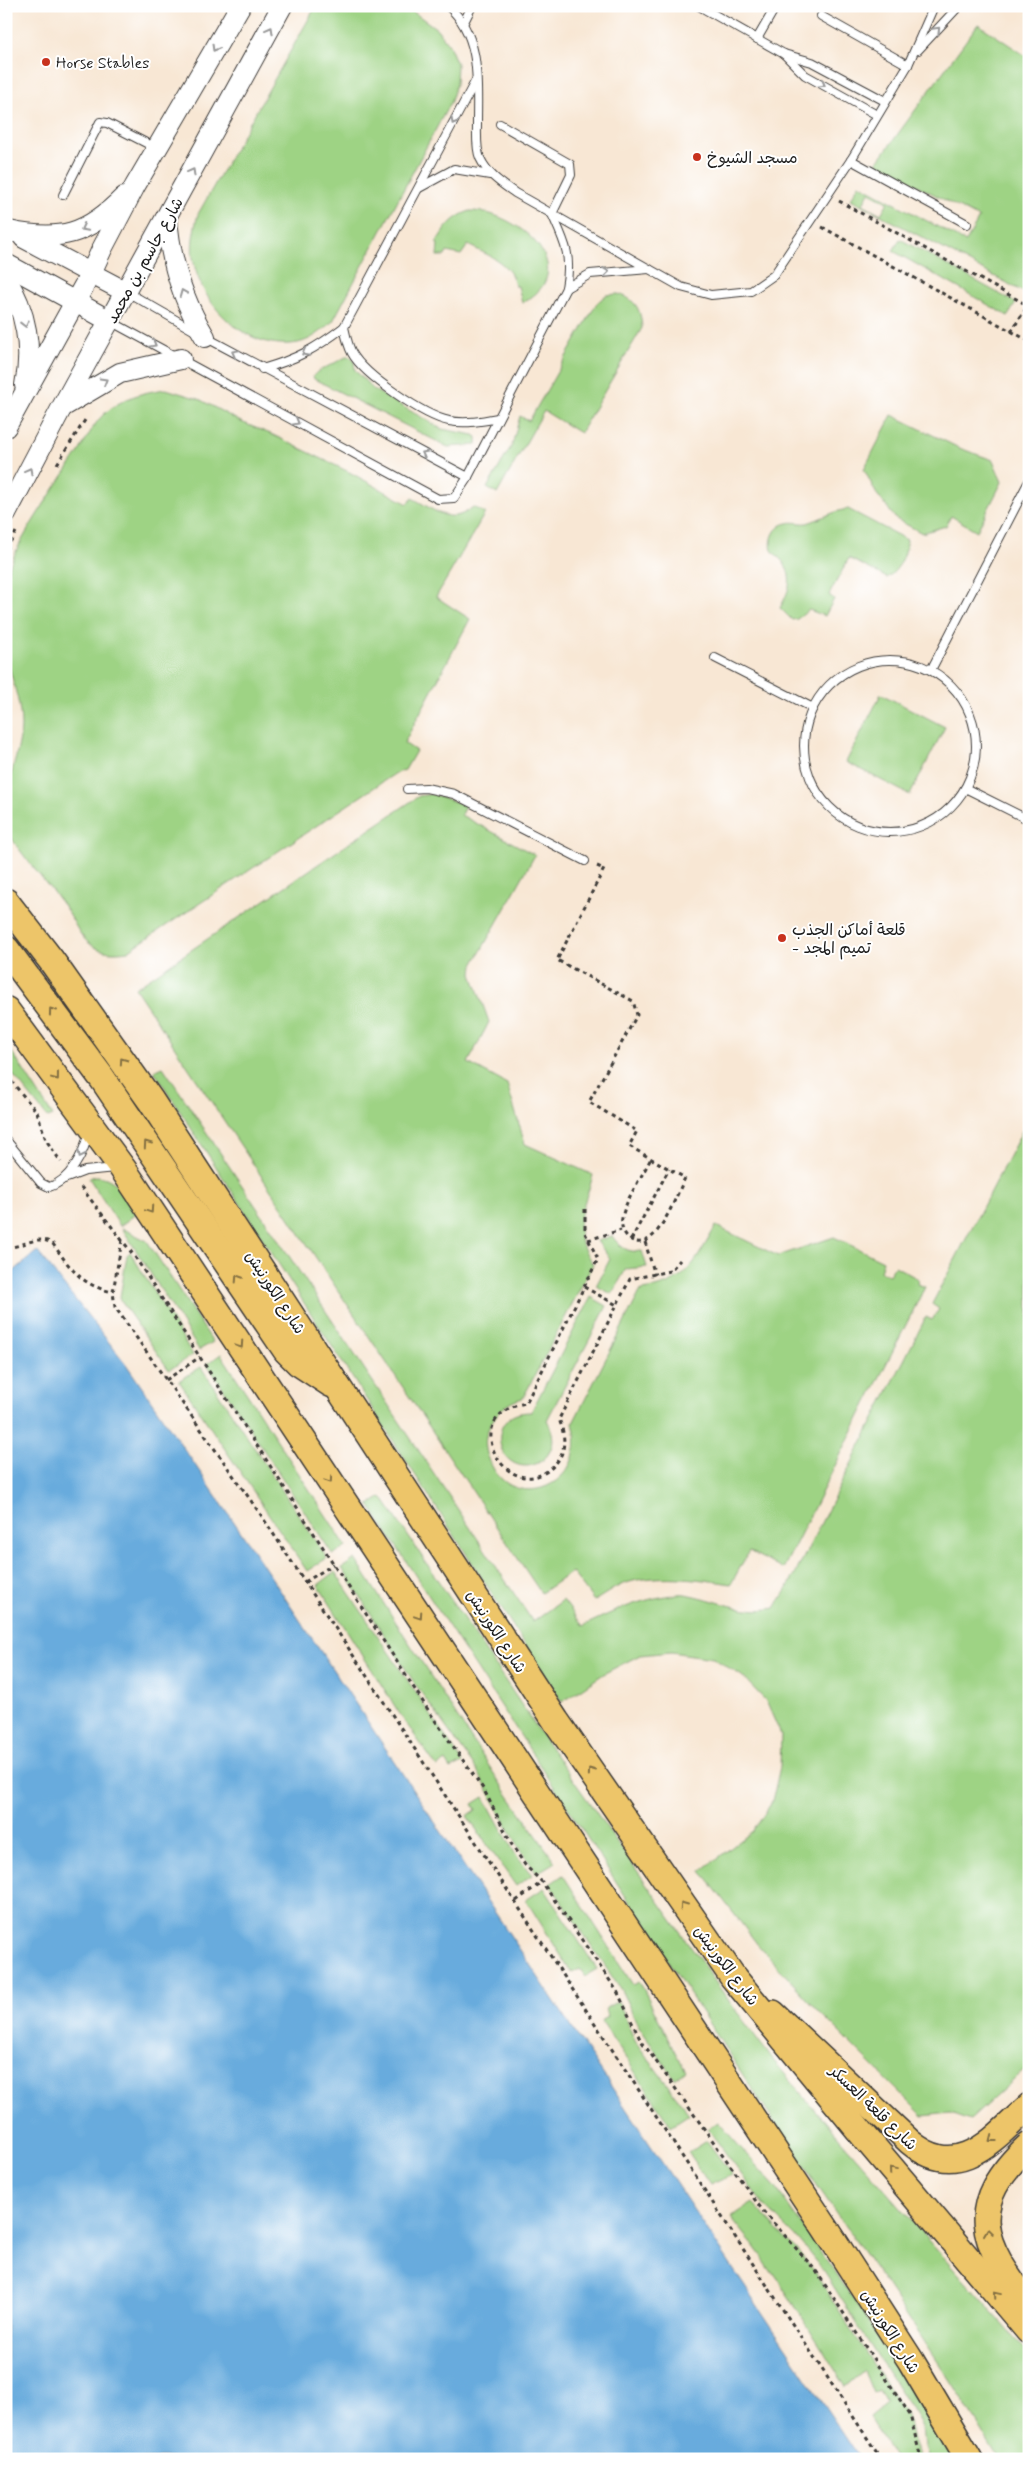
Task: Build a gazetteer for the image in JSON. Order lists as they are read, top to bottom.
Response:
{
  "streets": {
    "highway": ["شارع الكورنيش"],
    "main road": ["شارع قلعة العسكر"],
    "street": ["شارع جاسم بن محمد"]
  },
  "crossings": [
    ["شارع الكورنيش", "شارع قلعة العسكر"]
  ],
  "one_way": ["شارع قلعة العسكر"],
  "places": ["Horse Stables", "مسجد الشيوخ", "قلعة أماكن الجذب - تميم المجد"]
}
